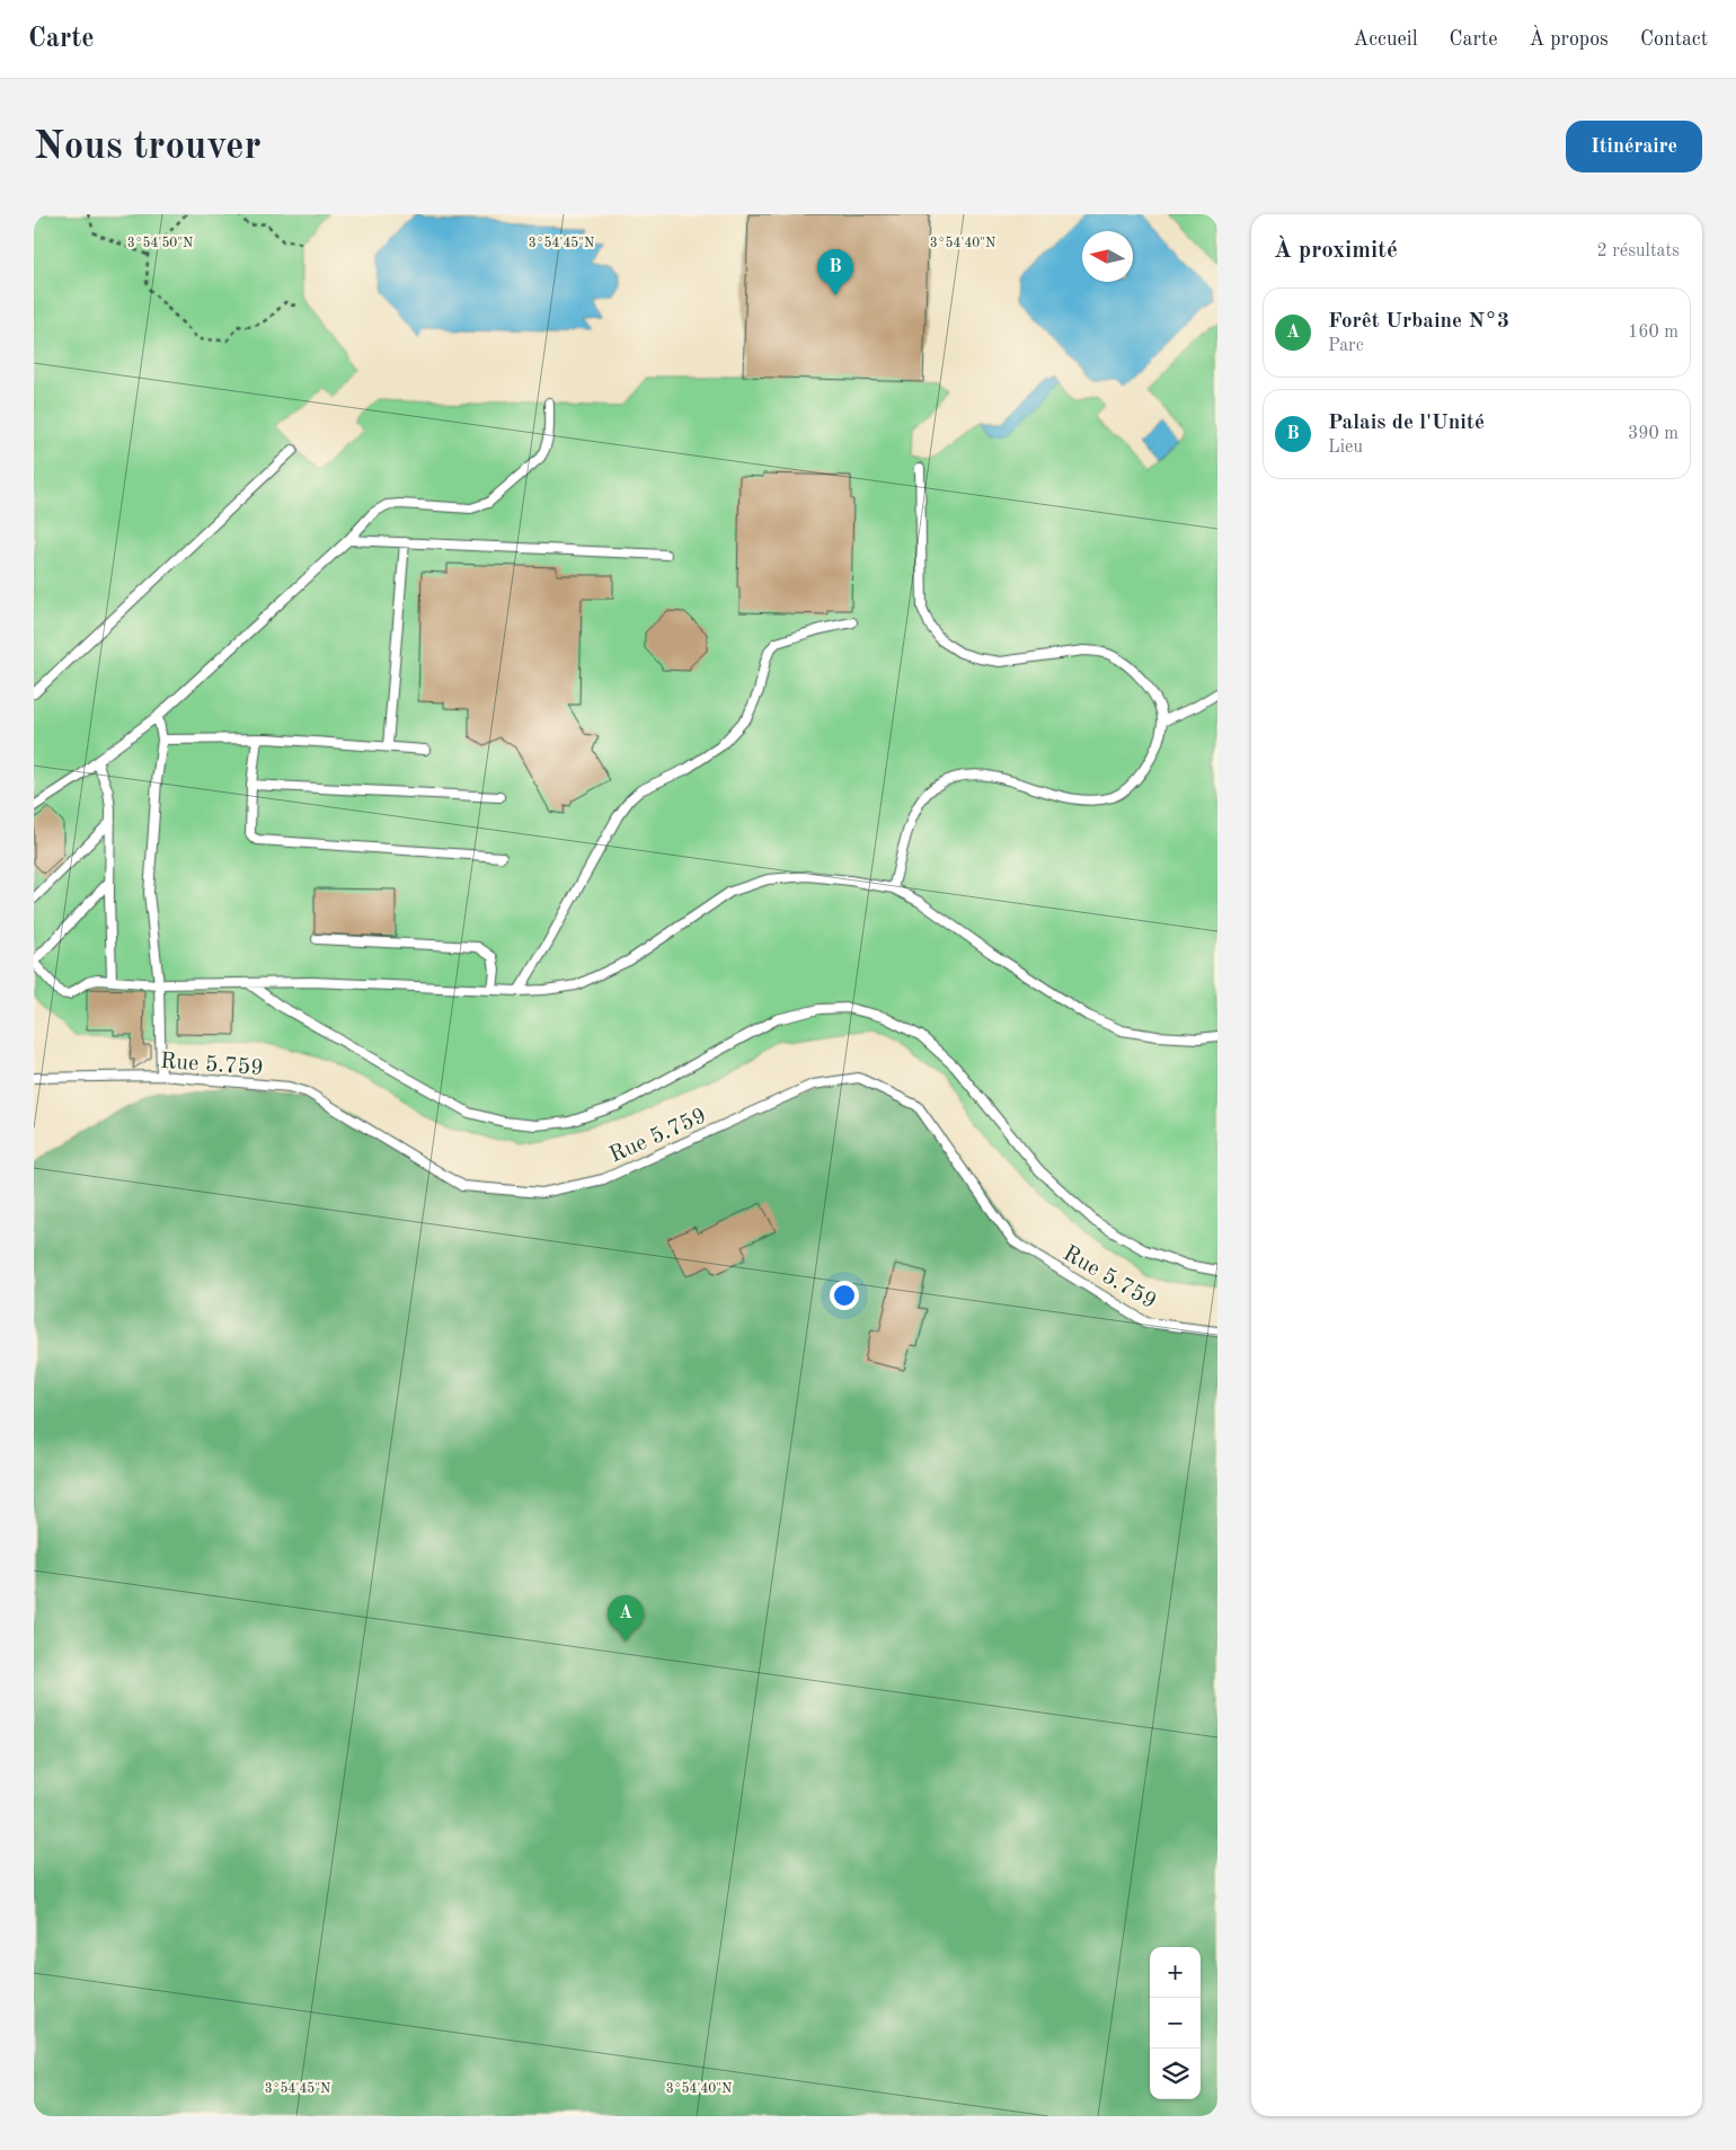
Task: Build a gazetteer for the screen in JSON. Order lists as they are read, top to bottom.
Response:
{
  "streets": {
    "lane": ["Rue 5.759"]
  },
  "north": "left",
  "page": {
    "header": "Carte",
    "nav": [
      "Accueil",
      "Carte",
      "À propos",
      "Contact"
    ],
    "buttons": "Itinéraire",
    "title": "Nous trouver",
    "heading": ["À proximité", "2 résultats"],
    "pins": ["B", "A"],
    "list": [
      {
        "mark": "A",
        "name": "Forêt Urbaine N°3",
        "note": "Parc",
        "value": "160 m"
      },
      {
        "mark": "B",
        "name": "Palais de l'Unité",
        "note": "Lieu",
        "value": "390 m"
      }
    ],
    "map_buttons": ["+", "−"]
  },
  "coordinates": ["3°54'50\"N", "3°54'45\"N", "3°54'40\"N"]
}
